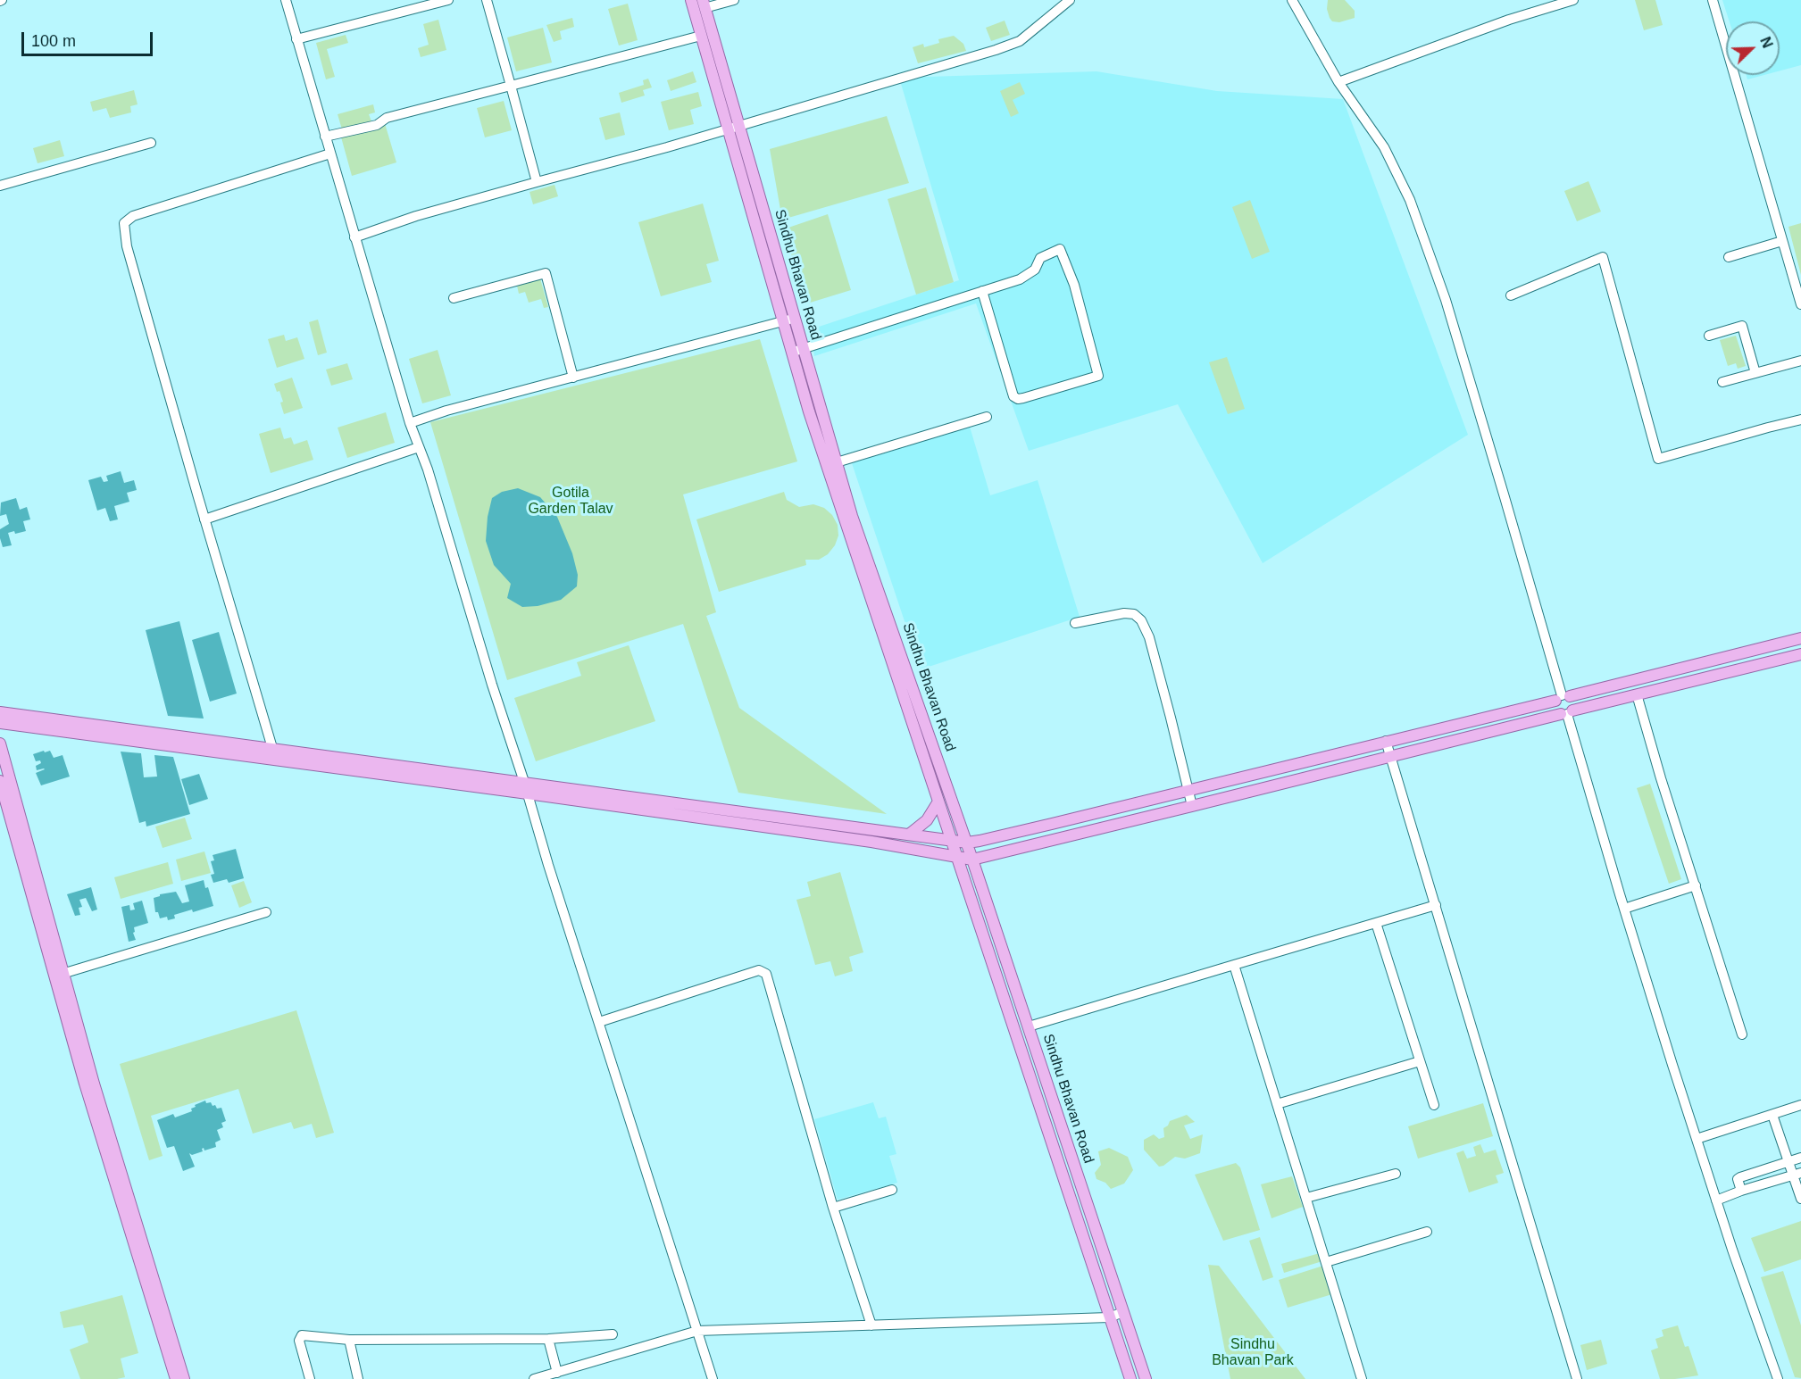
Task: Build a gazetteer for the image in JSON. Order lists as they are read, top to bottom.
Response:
{
  "streets": {
    "main road": ["Sindhu Bhavan Road"]
  },
  "parks": ["Gotila Garden Talav", "Sindhu Bhavan Park"],
  "scale_bar": "100 m",
  "north": "top right"
}
